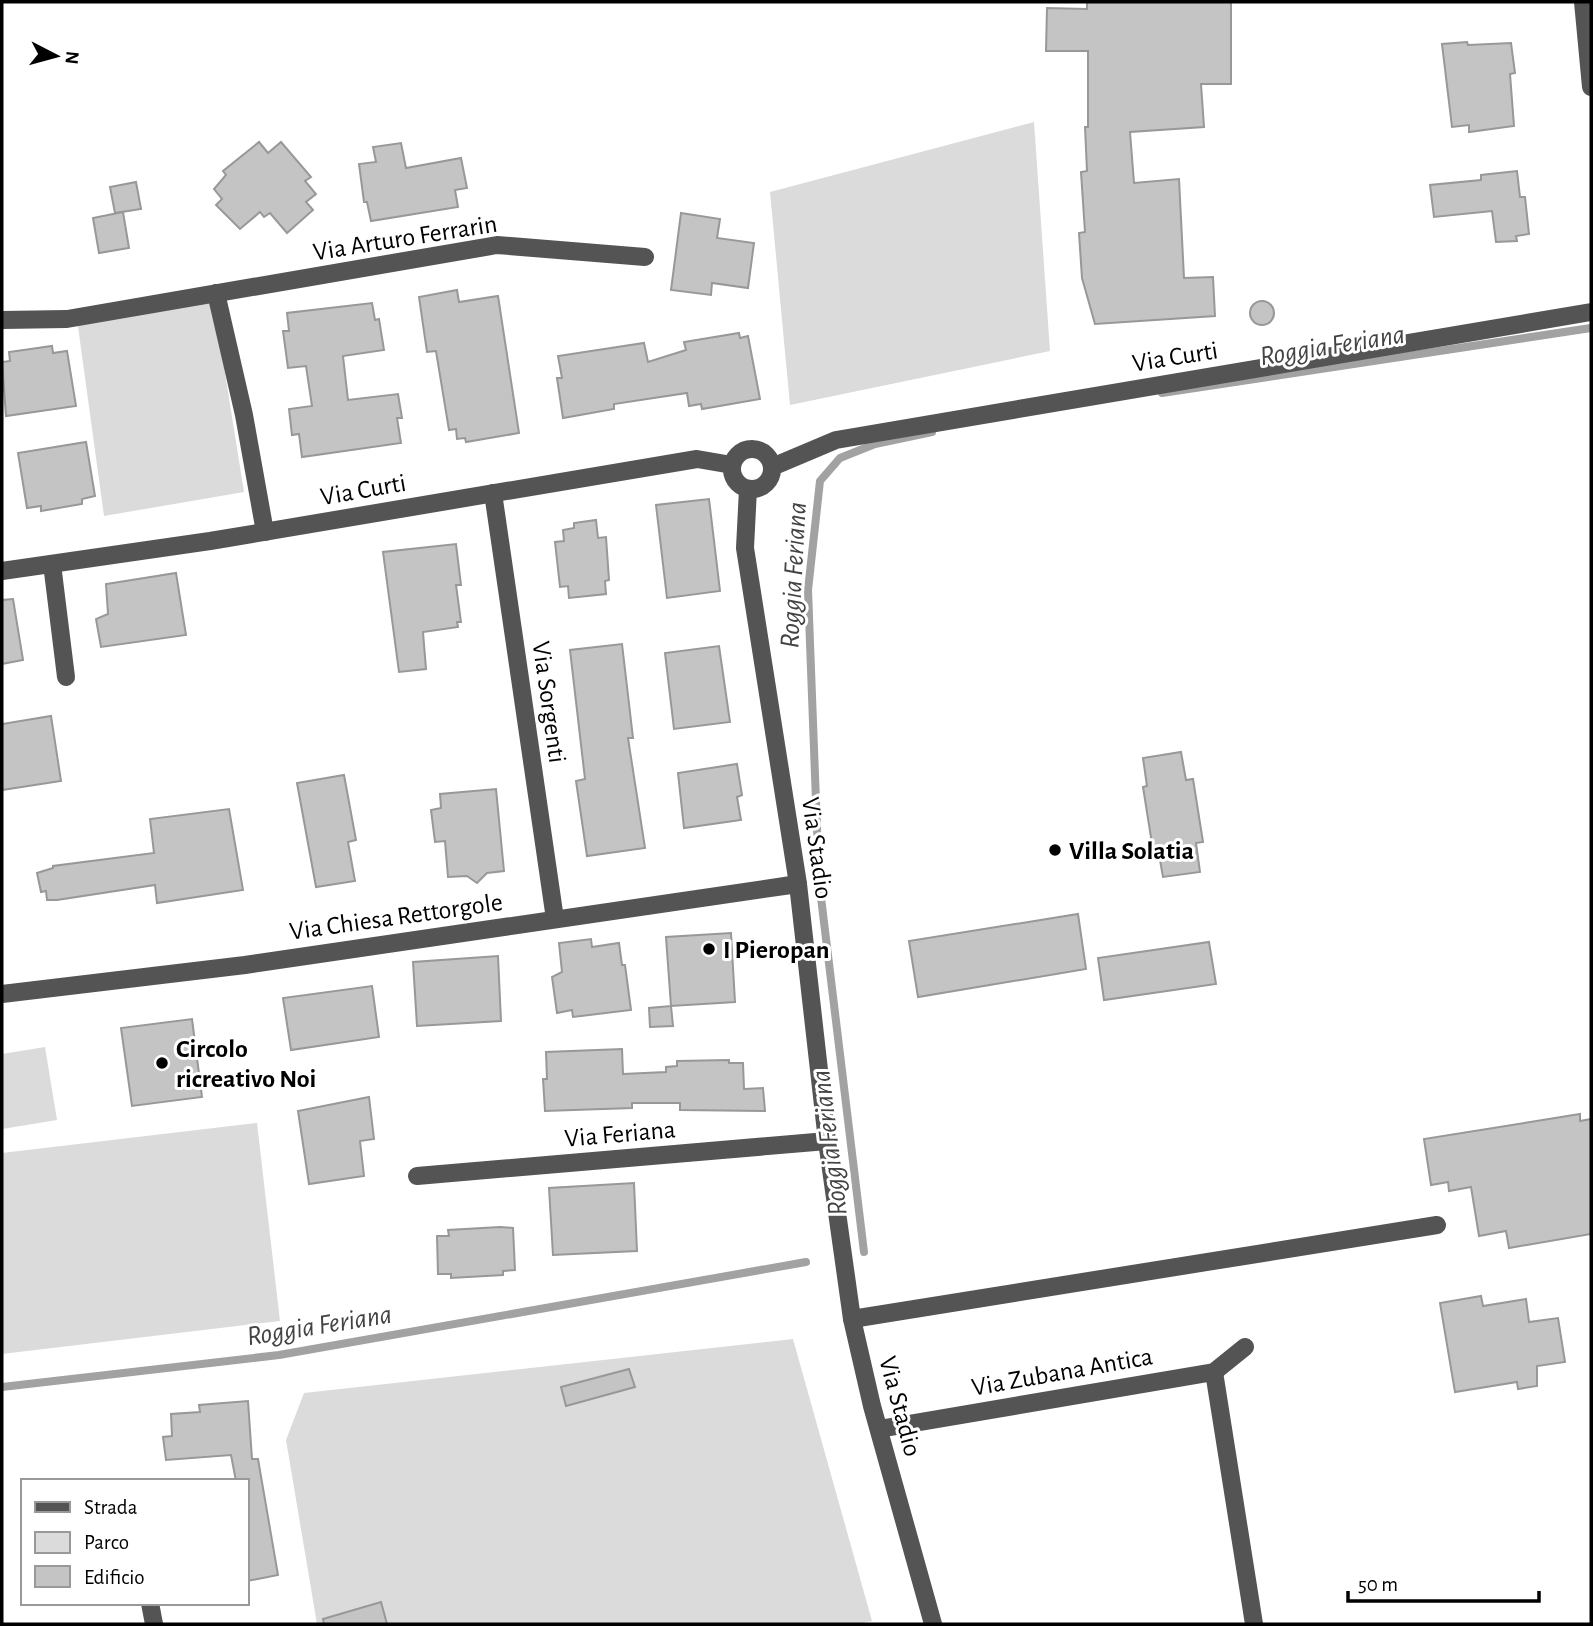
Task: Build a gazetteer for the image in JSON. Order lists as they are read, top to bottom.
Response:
{
  "streets": {
    "street": [
      "Via Arturo Ferrarin",
      "Via Curti",
      "Via Sorgenti",
      "Via Stadio",
      "Via Chiesa Rettorgole",
      "Via Feriana",
      "Via Zubana Antica"
    ]
  },
  "crossings": [
    ["Via Curti", "Via Sorgenti"],
    ["Via Curti", "Via Stadio"],
    ["Via Sorgenti", "Via Chiesa Rettorgole"],
    ["Via Stadio", "Via Chiesa Rettorgole"],
    ["Via Stadio", "Via Feriana"],
    ["Via Stadio", "Via Zubana Antica"]
  ],
  "water": ["Roggia Feriana"],
  "places": ["Villa Solatia", "I Pieropan", "Circolo ricreativo Noi"],
  "legend": ["Strada", "Parco", "Edificio"],
  "scale_bar": "50 m",
  "north": "right"
}
